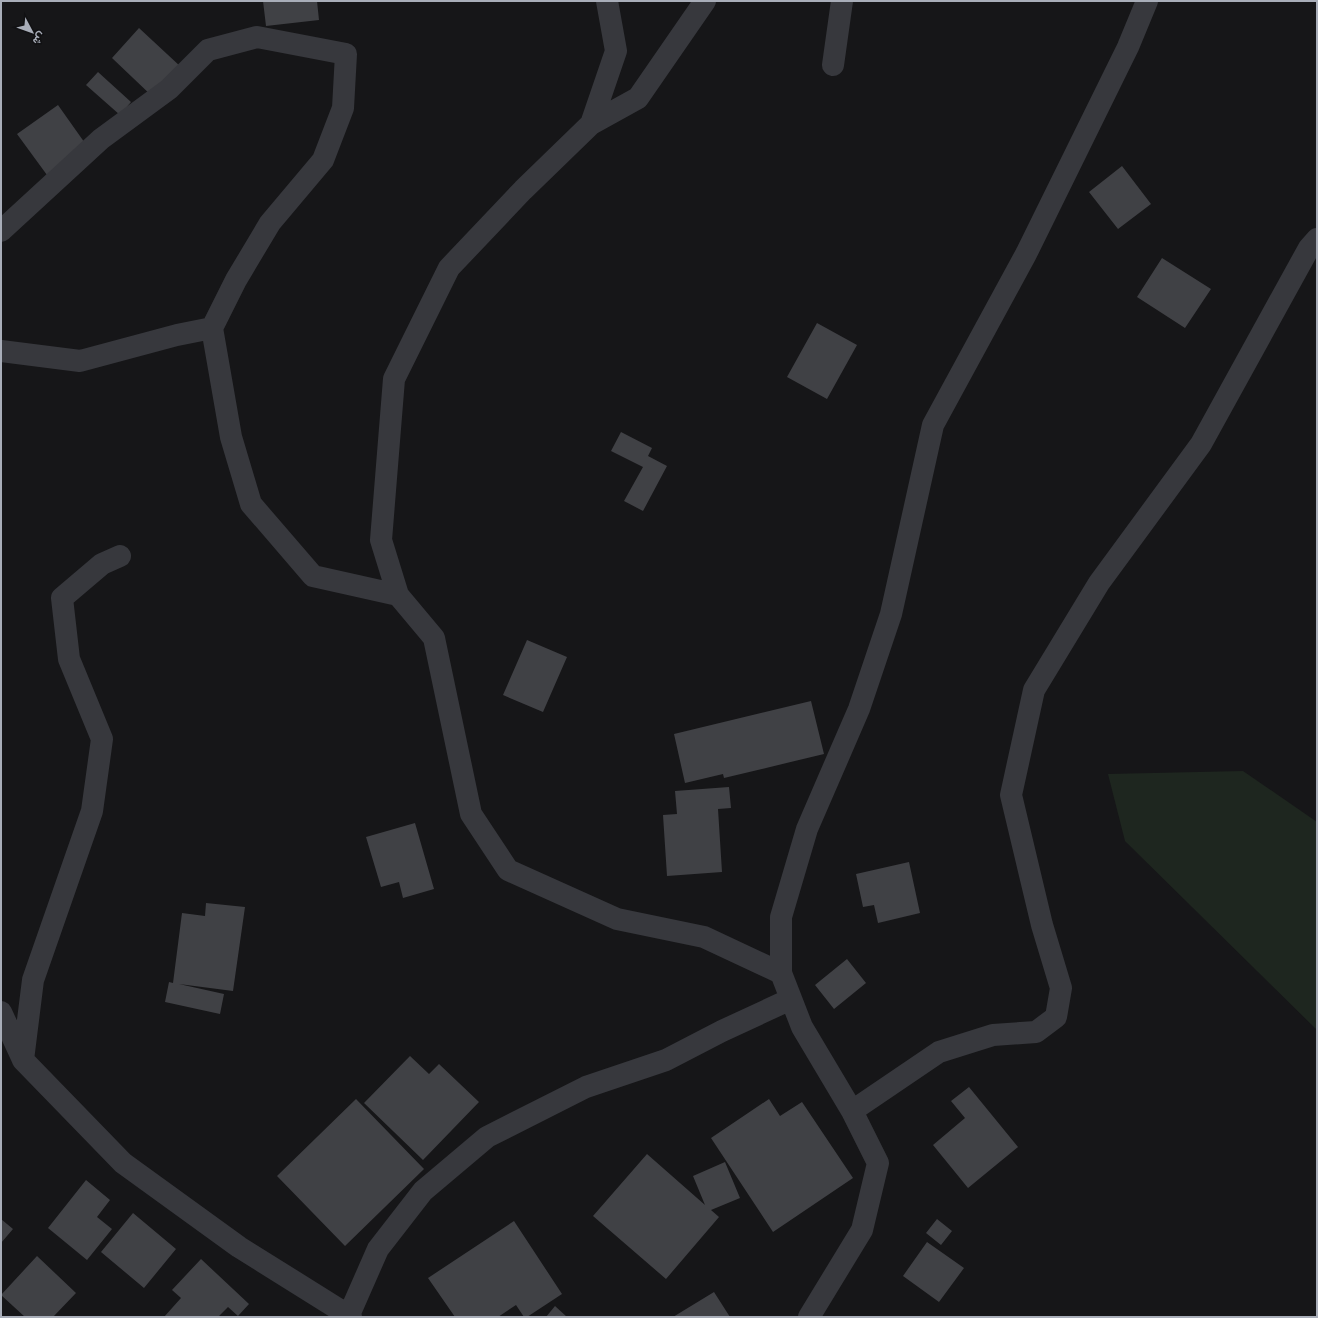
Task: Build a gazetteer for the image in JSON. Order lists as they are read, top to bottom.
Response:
{
  "north": "bottom right"
}
